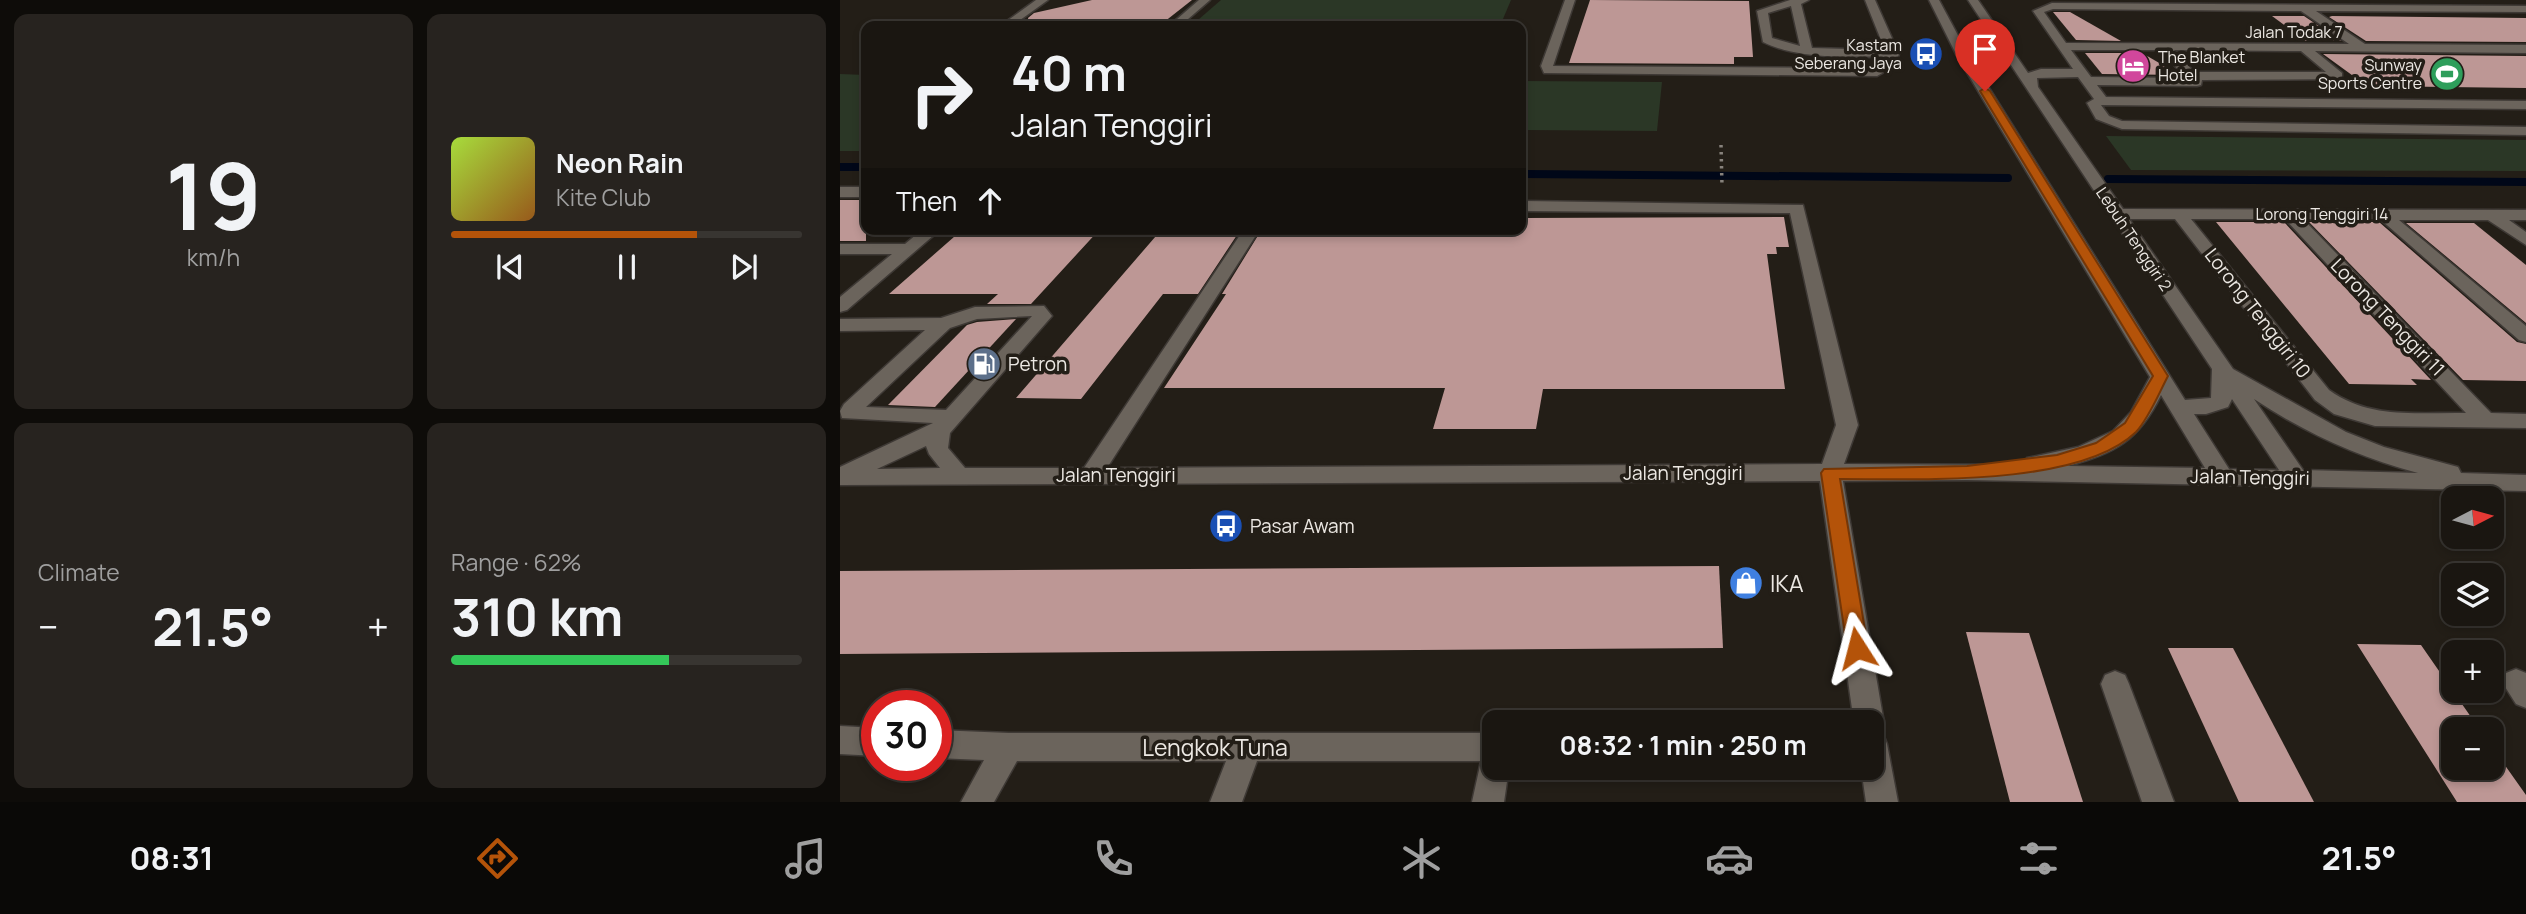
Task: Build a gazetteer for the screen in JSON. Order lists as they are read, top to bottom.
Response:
{
  "streets": {
    "street": [
      "Jalan Todak 7",
      "Lorong Tenggiri 14",
      "Lebuh Tenggiri 2",
      "Lorong Tenggiri 10",
      "Lorong Tenggiri 11",
      "Jalan Tenggiri",
      "Lengkok Tuna"
    ]
  },
  "crossings": [
    ["Lorong Tenggiri 14", "Lebuh Tenggiri 2"],
    ["Lorong Tenggiri 14", "Lorong Tenggiri 10"],
    ["Lorong Tenggiri 14", "Lorong Tenggiri 11"],
    ["Lebuh Tenggiri 2", "Jalan Tenggiri"],
    ["Lorong Tenggiri 10", "Lorong Tenggiri 11"]
  ],
  "places": {
    "bus stop": ["Kastam Seberang Jaya", "Pasar Awam"],
    "hotel": ["The Blanket Hotel"],
    "sports": ["Sunway Sports Centre"],
    "fuel station": ["Petron"],
    "shop": ["IKA"]
  },
  "north": "right",
  "page": {
    "tile": [
      ["19", "km/h"],
      "Climate",
      ["Range · 62%", "310 km"]
    ],
    "turn": ["40 m", "Jalan Tenggiri"],
    "song": ["Neon Rain", "Kite Club"],
    "then": "Then",
    "map_buttons": ["+", "−"],
    "heat": ["−", "21.5°", "+"],
    "limit": "30",
    "trip": "08:32 · 1 min · 250 m",
    "tabs": ["08:31", "21.5°"]
  }
}
